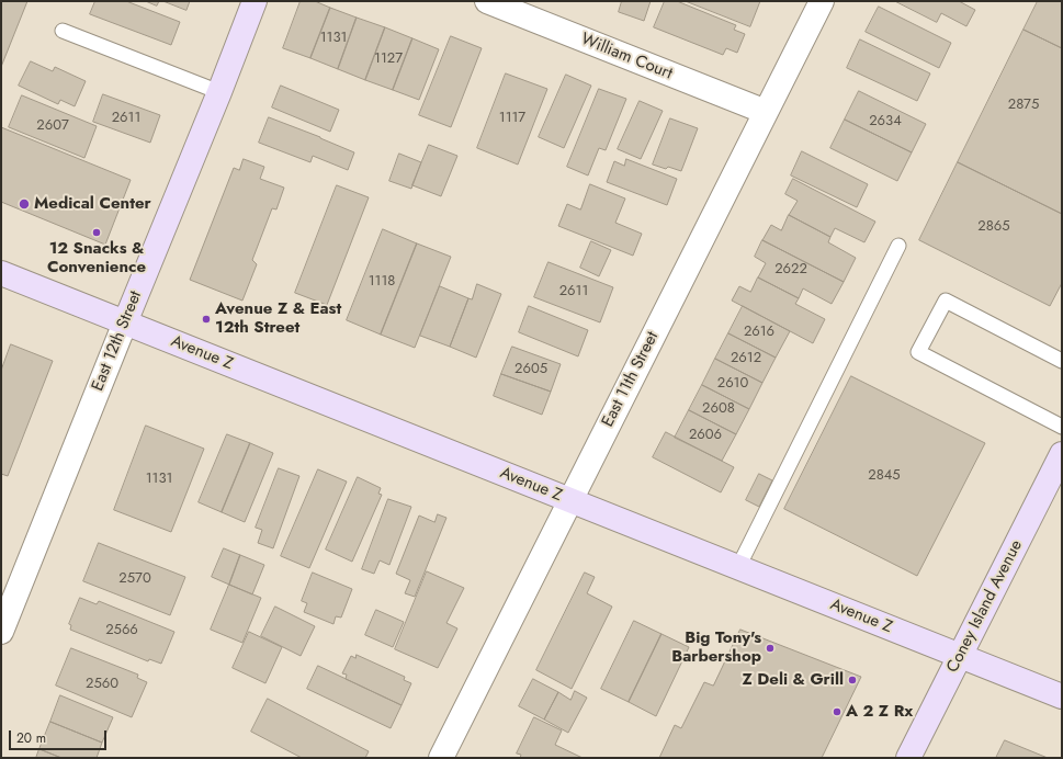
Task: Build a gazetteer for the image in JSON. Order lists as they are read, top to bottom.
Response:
{
  "streets": {
    "street": [
      "William Court",
      "East 12th Street",
      "Avenue Z",
      "East 11th Street",
      "Coney Island Avenue"
    ]
  },
  "crossings": [
    ["William Court", "East 11th Street"],
    ["East 12th Street", "Avenue Z"],
    ["Avenue Z", "East 11th Street"],
    ["Avenue Z", "Coney Island Avenue"]
  ],
  "places": [
    "Medical Center",
    "12 Snacks & Convenience",
    "Avenue Z & East 12th Street",
    "Big Tony's Barbershop",
    "Z Deli & Grill",
    "A 2 Z Rx"
  ],
  "house_numbers": [
    "1131",
    "1127",
    "2875",
    "2611",
    "1117",
    "2634",
    "2607",
    "2865",
    "2622",
    "1118",
    "2611",
    "2616",
    "2612",
    "2605",
    "2610",
    "2608",
    "2606",
    "2845",
    "1131",
    "2570",
    "2566",
    "2560"
  ],
  "scale_bar": "20 m"
}
